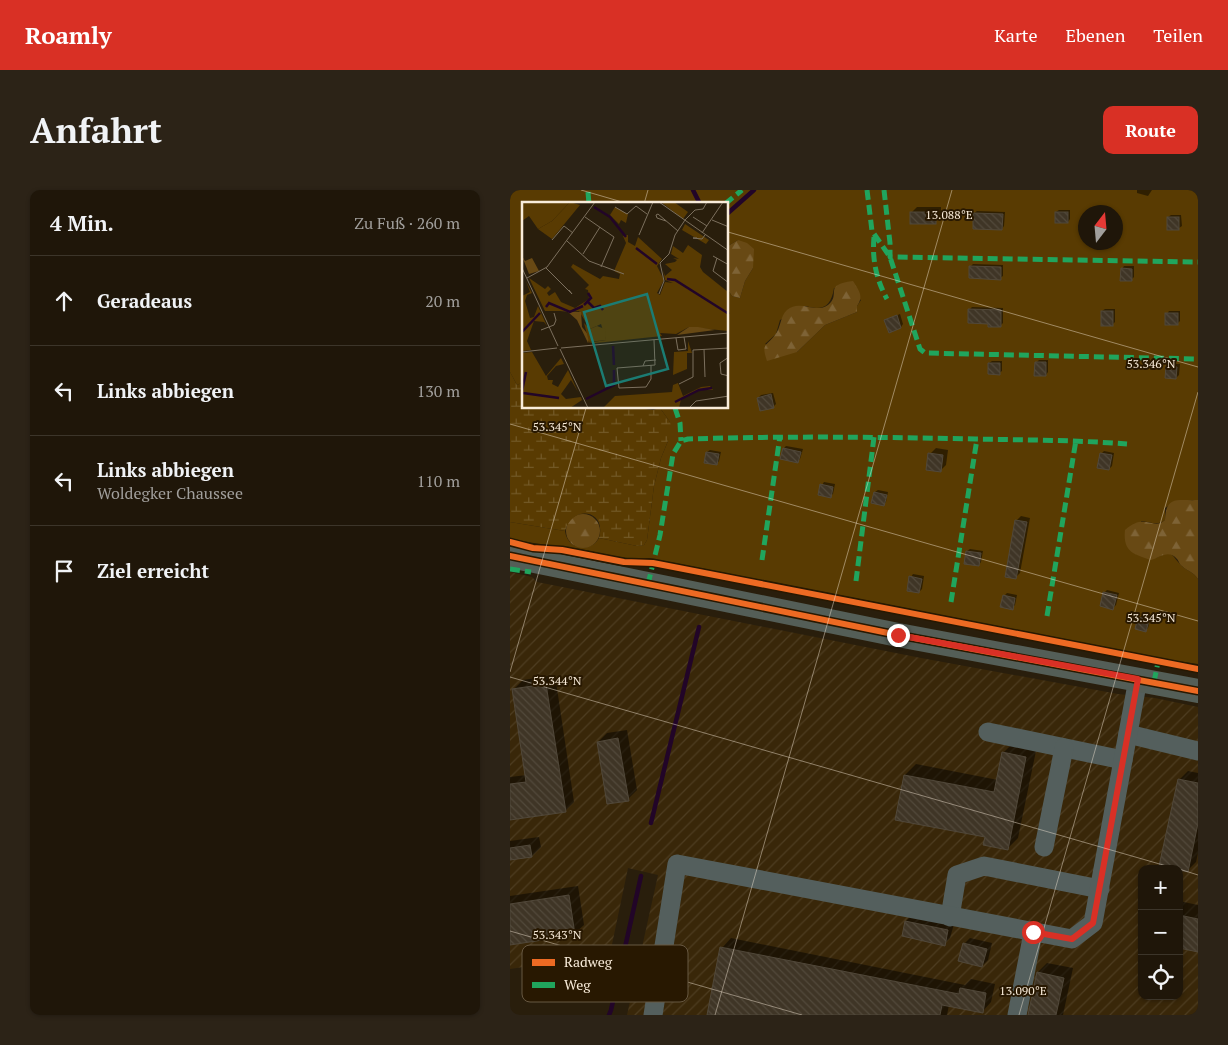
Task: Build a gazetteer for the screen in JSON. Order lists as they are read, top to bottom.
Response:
{
  "legend": ["Radweg", "Weg"],
  "north": "top",
  "page": {
    "header": "Roamly",
    "nav": ["Karte", "Ebenen", "Teilen"],
    "buttons": "Route",
    "title": "Anfahrt",
    "heading": ["4 Min.", "Zu Fuß · 260 m"],
    "list": [
      ["Geradeaus", "20 m"],
      ["Links abbiegen", "130 m"],
      ["Links abbiegen", "Woldegker Chaussee", "110 m"],
      "Ziel erreicht"
    ],
    "map_buttons": ["+", "−"]
  },
  "coordinates": [
    "13.088°E",
    "53.346°N",
    "53.345°N",
    "53.344°N",
    "53.343°N",
    "13.090°E"
  ]
}
